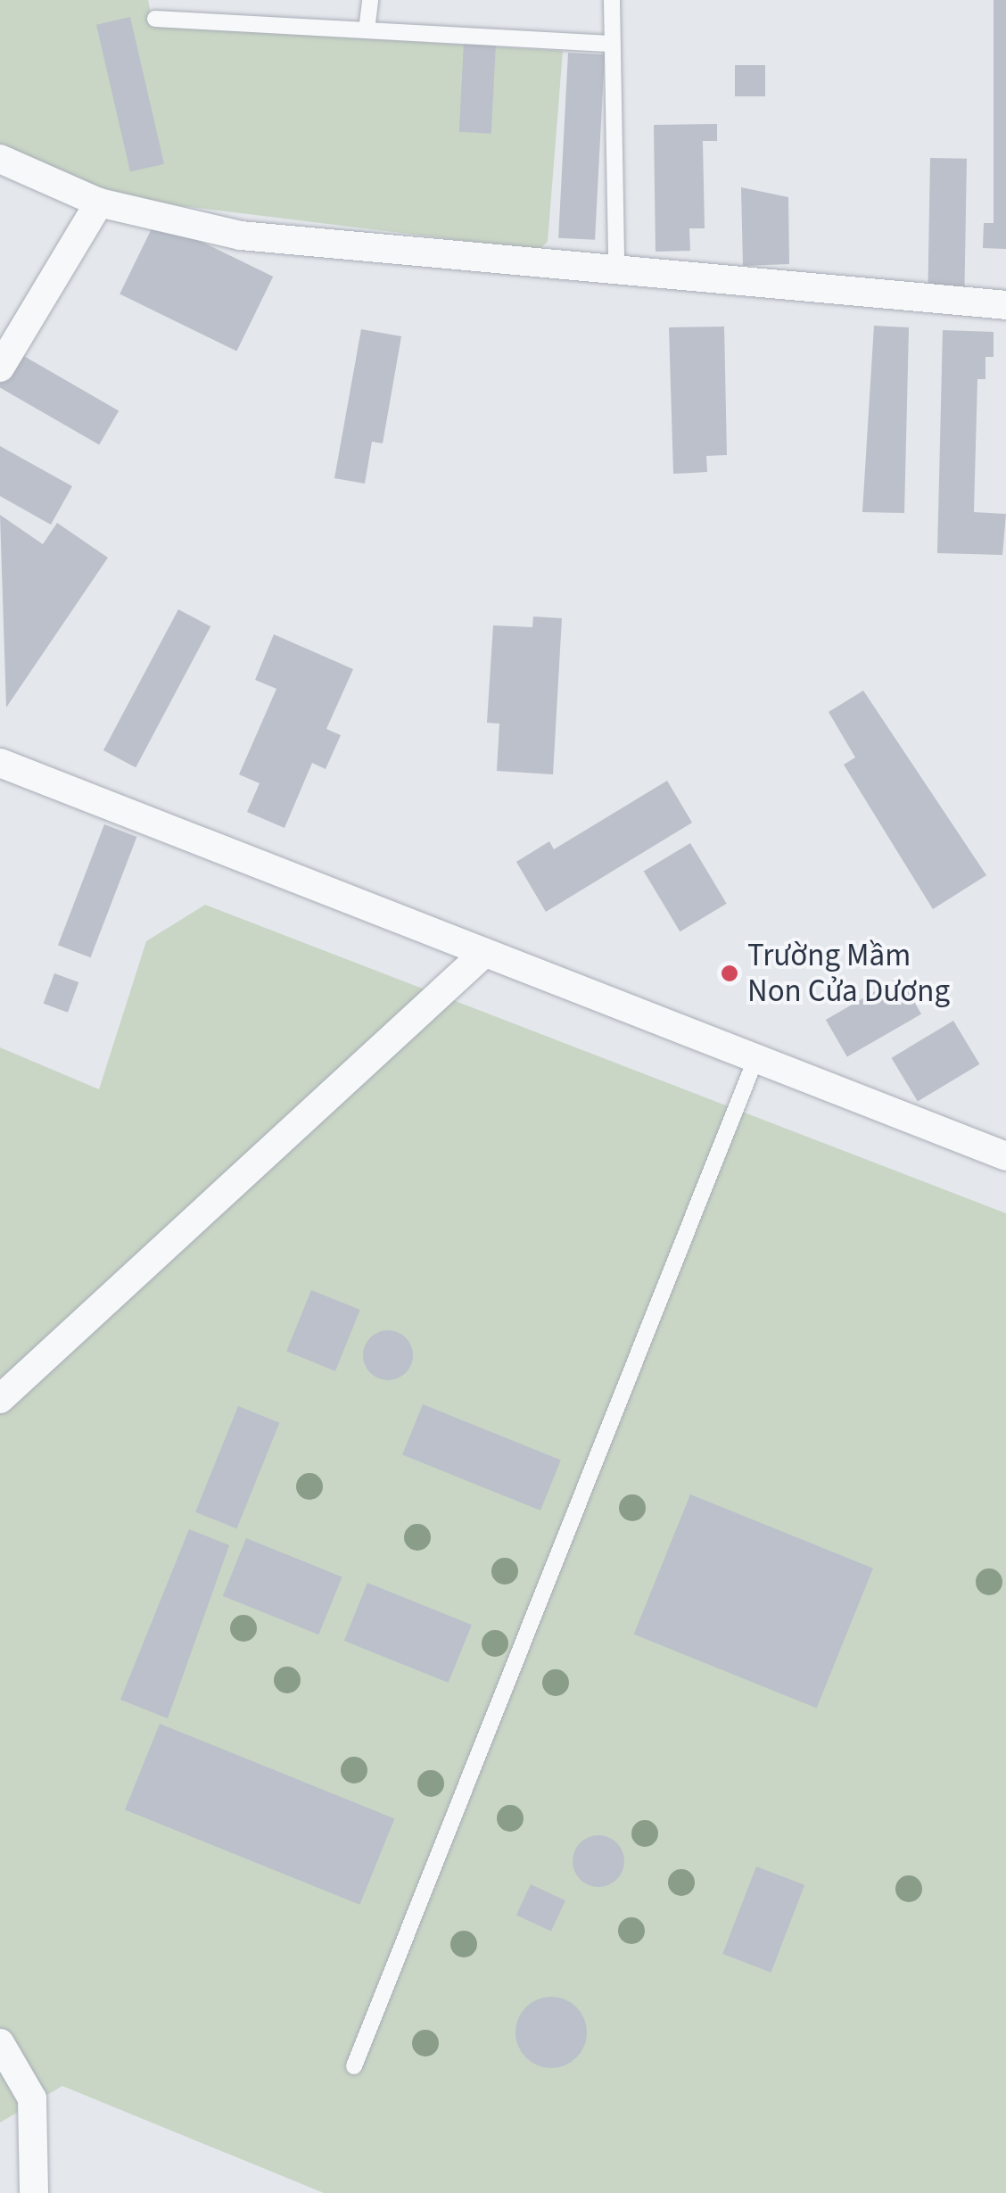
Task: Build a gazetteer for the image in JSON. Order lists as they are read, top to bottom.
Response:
{
  "places": ["Trường Mầm Non Cửa Dương"]
}
